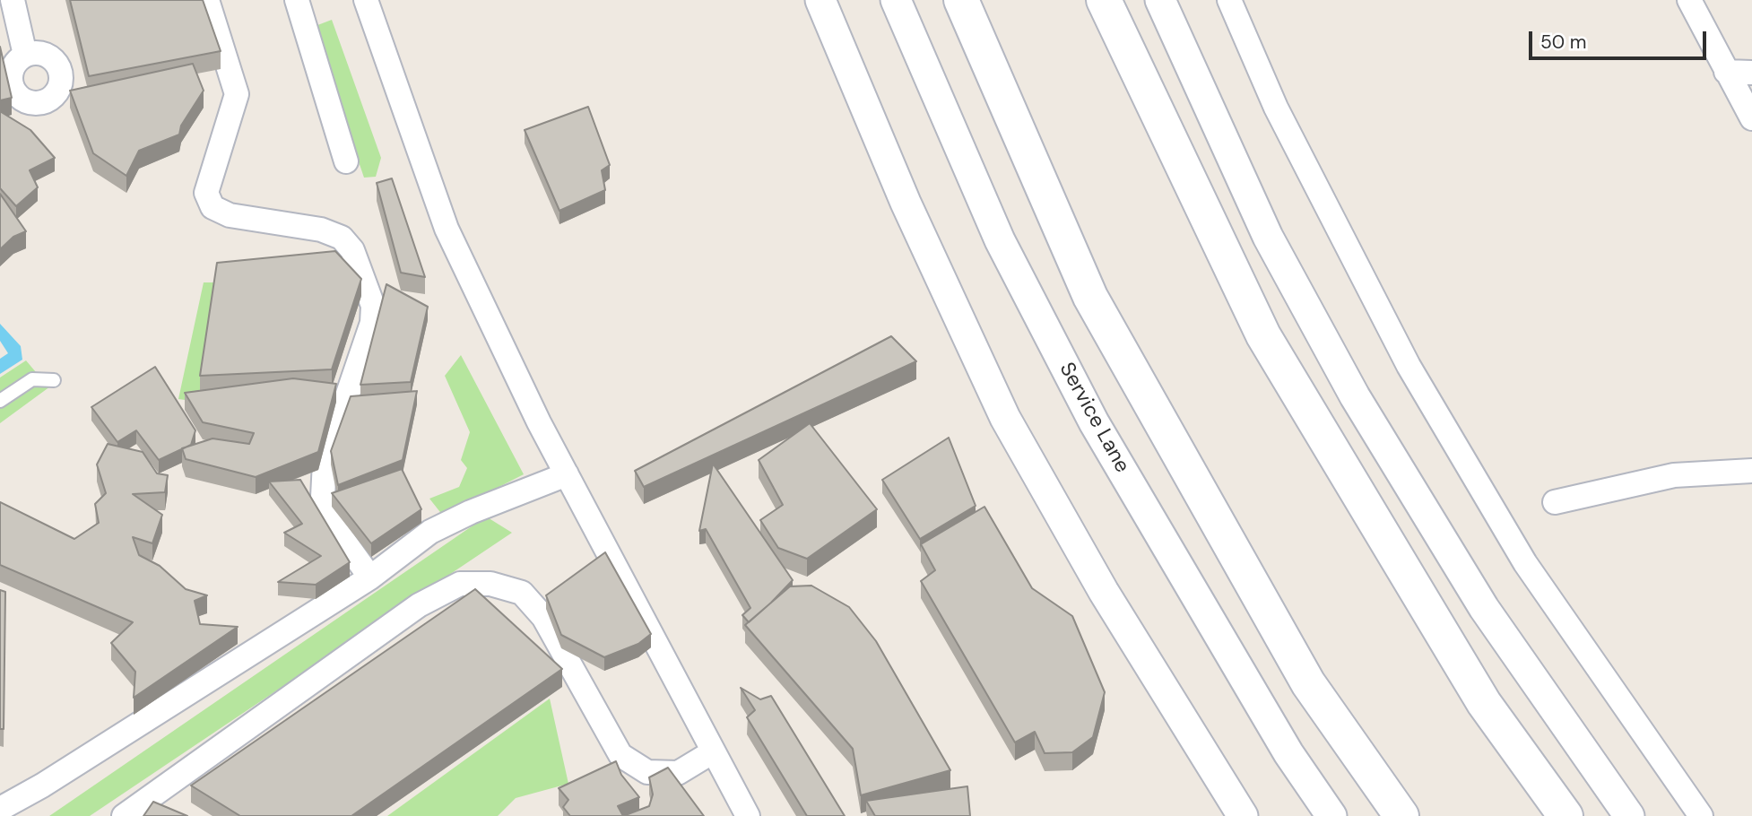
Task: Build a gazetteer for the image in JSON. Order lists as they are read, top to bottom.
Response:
{
  "streets": {
    "street": ["Service Lane"]
  },
  "scale_bar": "50 m"
}
